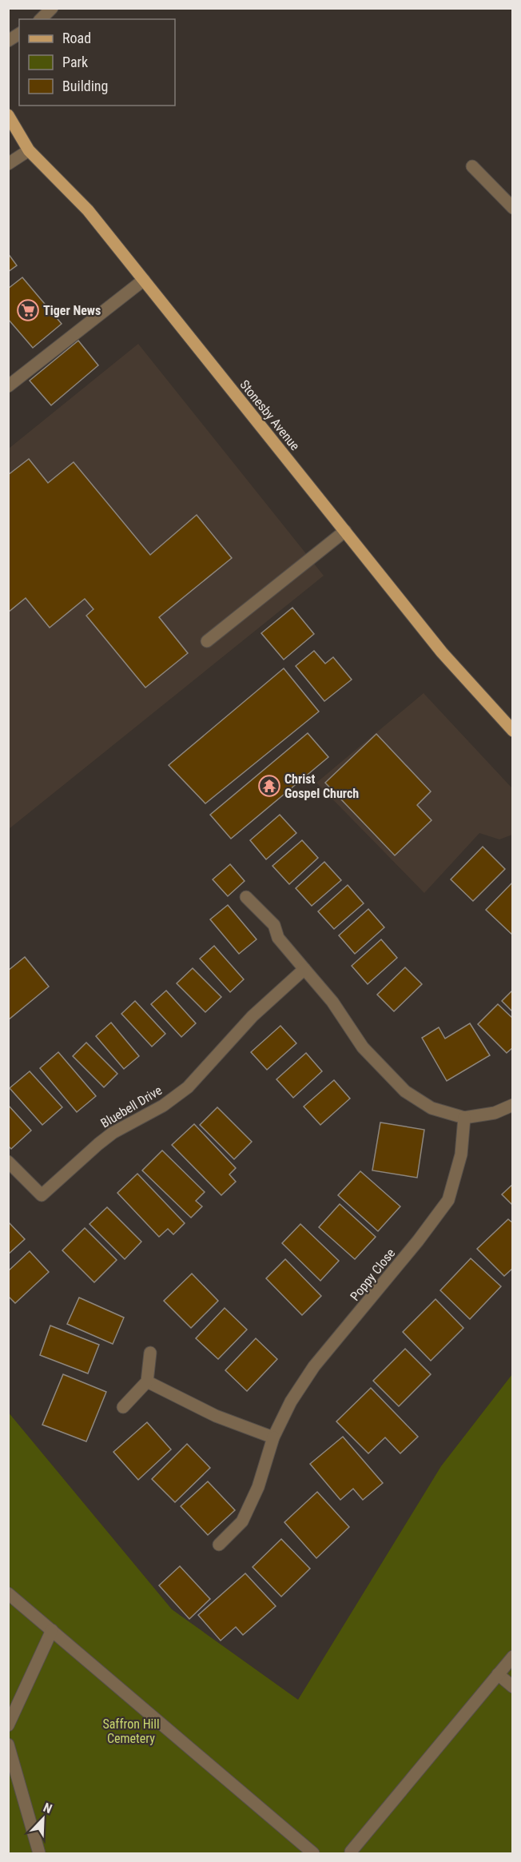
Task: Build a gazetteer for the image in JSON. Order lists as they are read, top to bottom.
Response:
{
  "streets": {
    "main road": ["Stonesby Avenue"],
    "street": ["Bluebell Drive", "Poppy Close"]
  },
  "parks": ["Saffron Hill Cemetery"],
  "places": {
    "supermarket": ["Tiger News"],
    "temple": ["Christ Gospel Church"]
  },
  "legend": ["Road", "Park", "Building"],
  "north": "top right"
}
